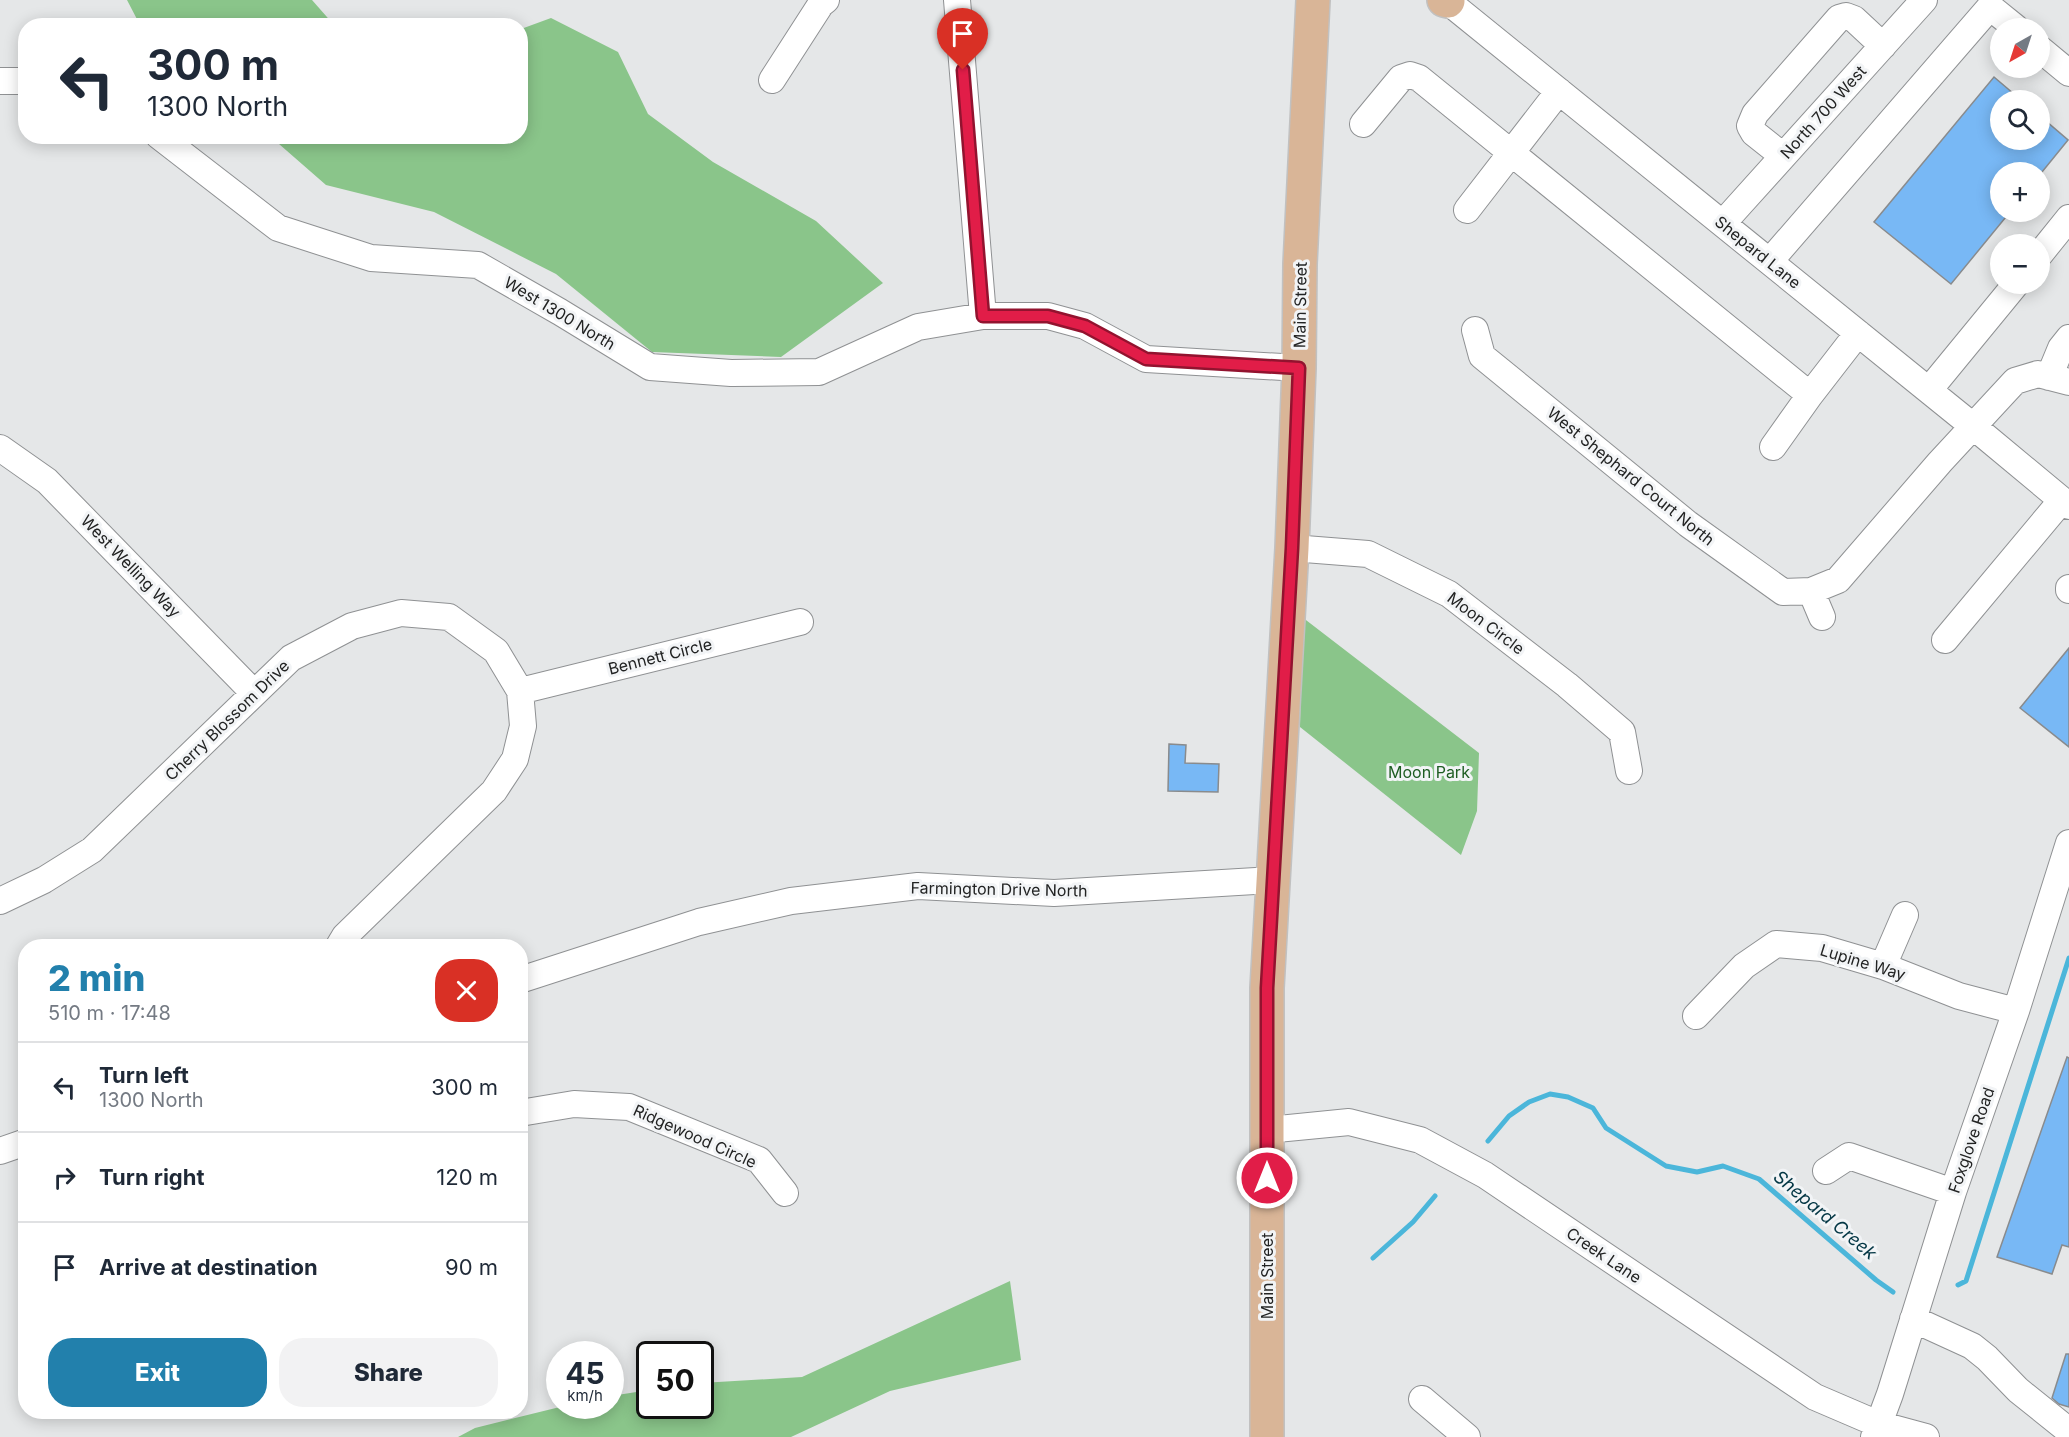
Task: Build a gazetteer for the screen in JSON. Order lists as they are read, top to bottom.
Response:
{
  "streets": {
    "main road": ["Main Street"],
    "street": [
      "North 700 West",
      "Shepard Lane",
      "West 1300 North",
      "West Shephard Court North",
      "West Welling Way",
      "Moon Circle",
      "Bennett Circle",
      "Cherry Blossom Drive",
      "Farmington Drive North",
      "Lupine Way",
      "Ridgewood Circle",
      "Foxglove Road",
      "Creek Lane"
    ]
  },
  "crossings": [
    ["North 700 West", "Shepard Lane"],
    ["Main Street", "West 1300 North"],
    ["Main Street", "Moon Circle"],
    ["Main Street", "Farmington Drive North"],
    ["Main Street", "Creek Lane"],
    ["West Welling Way", "Cherry Blossom Drive"],
    ["Bennett Circle", "Cherry Blossom Drive"],
    ["Lupine Way", "Foxglove Road"],
    ["Foxglove Road", "Creek Lane"]
  ],
  "water": ["Shepard Creek"],
  "parks": ["Moon Park"],
  "north": "bottom left",
  "page": {
    "map_buttons": ["+", "−"],
    "turn": ["300 m", "1300 North"],
    "heading": ["2 min", "510 m · 17:48"],
    "list": [
      {
        "name": "Turn left",
        "note": "1300 North",
        "value": "300 m"
      },
      {
        "name": "Turn right",
        "value": "120 m"
      },
      {
        "name": "Arrive at destination",
        "value": "90 m"
      }
    ],
    "buttons": ["Exit", "Share"],
    "speed": "45 km/h",
    "limit": "50"
  }
}
